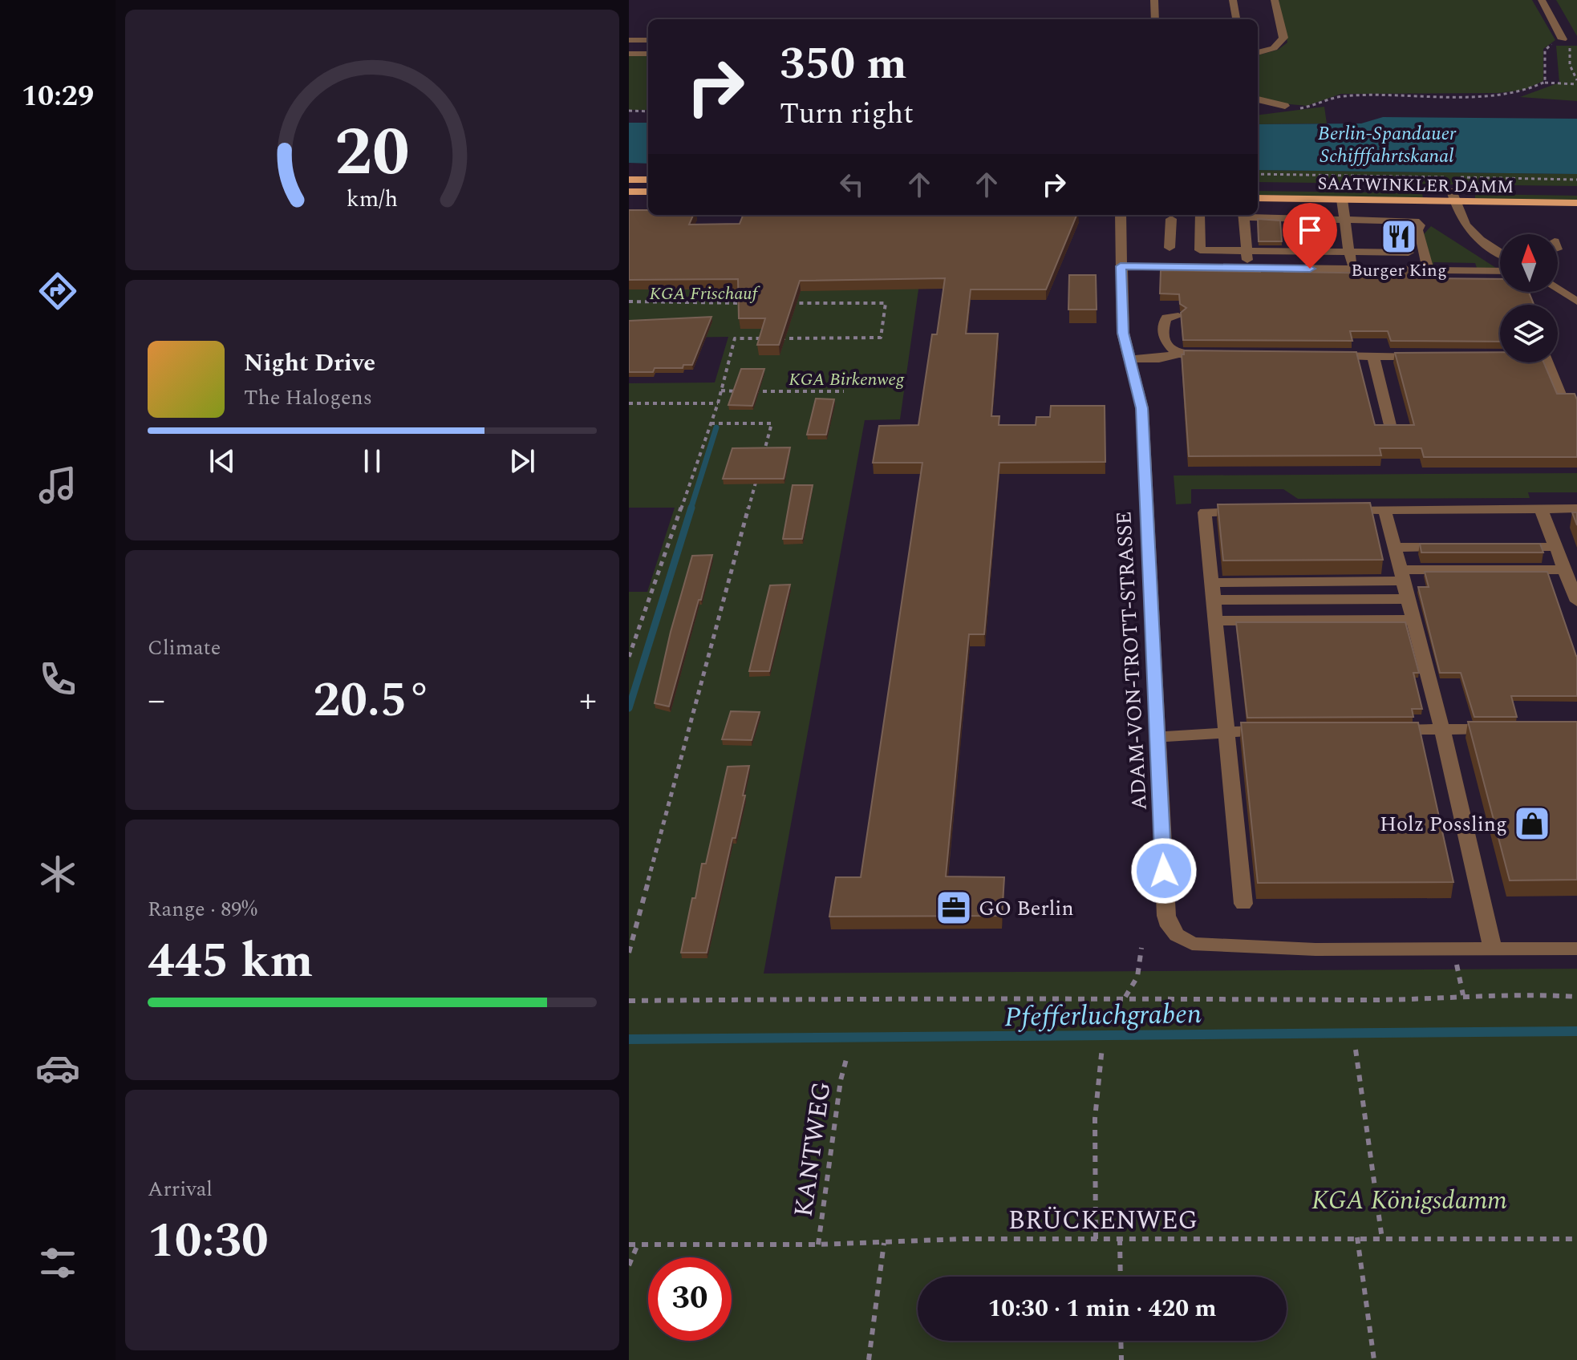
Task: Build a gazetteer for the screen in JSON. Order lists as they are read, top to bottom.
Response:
{
  "streets": {
    "main road": ["SAATWINKLER DAMM"],
    "street": ["ADAM-VON-TROTT-STRASSE"],
    "path": ["KANTWEG", "BRÜCKENWEG"]
  },
  "crossings": [
    ["KANTWEG", "BRÜCKENWEG"]
  ],
  "water": ["Berlin-Spandauer Schifffahrtskanal", "Pfefferluchgraben"],
  "parks": ["KGA Frischauf", "KGA Birkenweg", "KGA Königsdamm"],
  "places": {
    "restaurant": ["Burger King"],
    "shop": ["Holz Possling"],
    "office": ["GO Berlin"]
  },
  "north": "top",
  "page": {
    "tabs": "10:29",
    "turn": ["350 m", "Turn right"],
    "song": ["Night Drive", "The Halogens"],
    "tile": [
      "Climate",
      ["Range · 89%", "445 km"],
      ["Arrival", "10:30"]
    ],
    "heat": ["−", "20.5°", "+"],
    "limit": "30",
    "trip": "10:30 · 1 min · 420 m",
    "gauge": ["20", "km/h"]
  }
}
